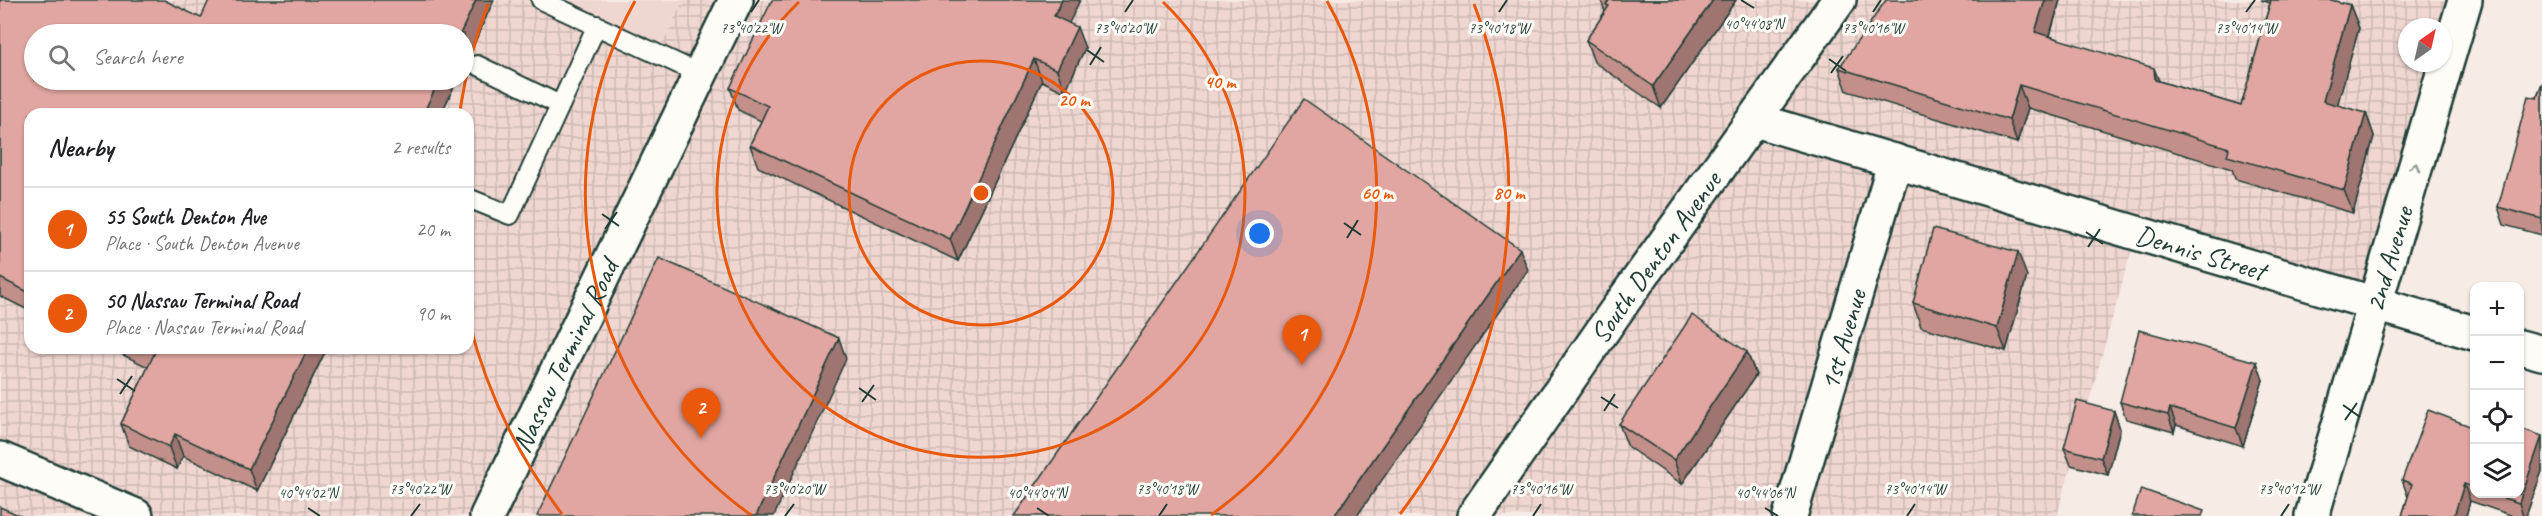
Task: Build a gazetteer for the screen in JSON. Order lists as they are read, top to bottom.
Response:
{
  "streets": {
    "street": [
      "Dennis Street",
      "South Denton Avenue",
      "2nd Avenue",
      "1st Avenue",
      "Nassau Terminal Road"
    ]
  },
  "crossings": [
    ["Dennis Street", "South Denton Avenue"],
    ["Dennis Street", "2nd Avenue"],
    ["Dennis Street", "1st Avenue"]
  ],
  "one_way": ["2nd Avenue"],
  "north": "top right",
  "page": {
    "search": "Search here",
    "heading": ["Nearby", "2 results"],
    "list": [
      {
        "mark": "1",
        "name": "55 South Denton Ave",
        "note": "Place · South Denton Avenue",
        "value": "20 m"
      },
      {
        "mark": "2",
        "name": "50 Nassau Terminal Road",
        "note": "Place · Nassau Terminal Road",
        "value": "90 m"
      }
    ],
    "map_buttons": ["+", "−"],
    "pins": ["1", "2"]
  },
  "coordinates": [
    "40°44'08\"N",
    "73°40'22\"W",
    "73°40'20\"W",
    "73°40'18\"W",
    "73°40'16\"W",
    "73°40'14\"W",
    "73°40'12\"W",
    "40°44'02\"N",
    "40°44'04\"N",
    "40°44'06\"N"
  ],
  "rings": [
    "40 m",
    "20 m",
    "60 m",
    "80 m"
  ]
}
